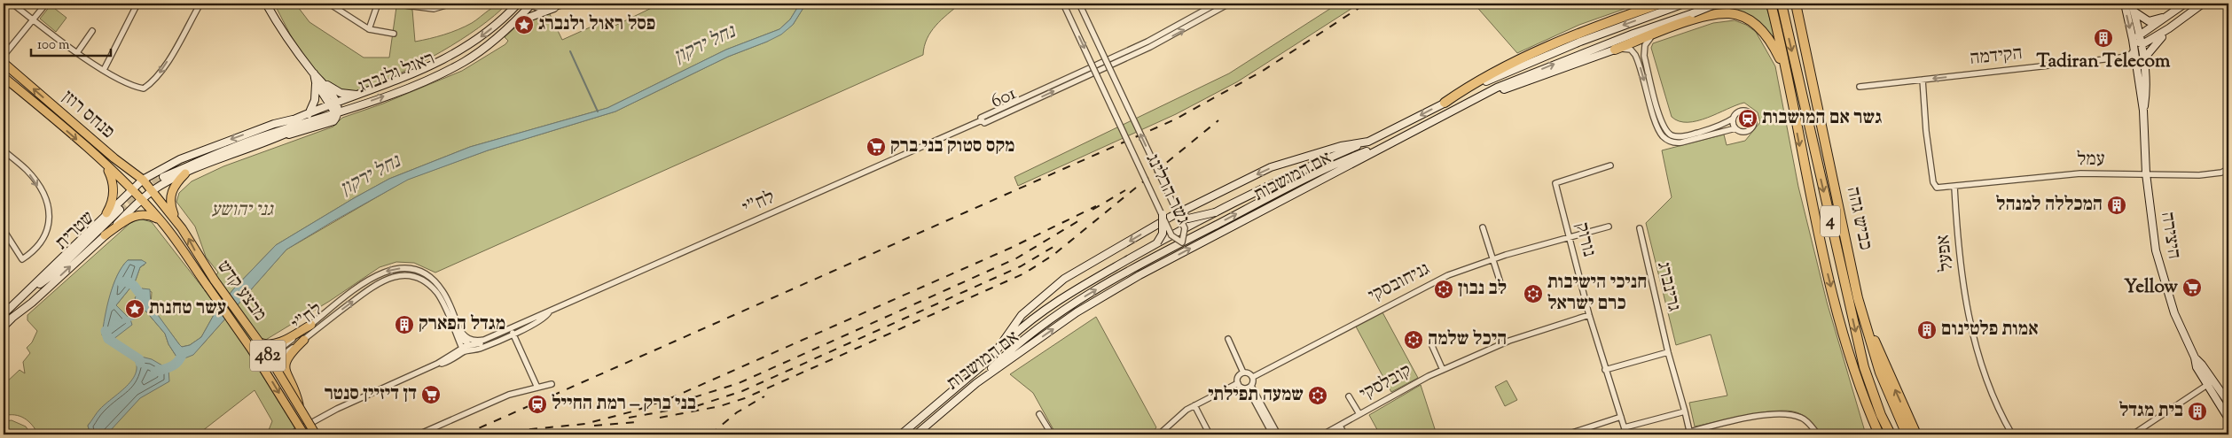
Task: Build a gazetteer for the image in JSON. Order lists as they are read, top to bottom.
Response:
{
  "streets": {
    "highway": ["כביש גהה", "4"],
    "main road": [
      "ראול ולנברג",
      "פנחס רוזן",
      "אם המושבות",
      "שטרית",
      "היצירה",
      "מבצע קדש",
      "482"
    ],
    "street": [
      "הקידמה",
      "601",
      "עמל",
      "גשר הרלינג",
      "לח\"י",
      "נורוק",
      "אפעל",
      "גניחובסקי",
      "גרינברג",
      "קובלסקי"
    ]
  },
  "crossings": [
    ["הקידמה", "היצירה"],
    ["601", "לח\"י"],
    ["פנחס רוזן", "מבצע קדש"],
    ["עמל", "היצירה"],
    ["עמל", "אפעל"],
    ["לח\"י", "מבצע קדש"],
    ["נורוק", "גניחובסקי"],
    ["נורוק", "קובלסקי"]
  ],
  "one_way": ["הקידמה"],
  "water": ["נחל ירקון"],
  "parks": ["גני יהושע"],
  "places": {
    "place": ["פסל ראול ולנברג", "עשר טחנות"],
    "building": [
      "Tadiran Telecom",
      "המכללה למנהל",
      "מגדל הפארק",
      "אמות פלטינום",
      "בית מגדל"
    ],
    "station": ["גשר אם המושבות", "בני ברק – רמת החייל"],
    "supermarket": ["מקס סטוק בני ברק", "Yellow", "דן דיזיין סנטר"],
    "synagogue": [
      "לב נבון",
      "חניכי הישיבות כרם ישראל",
      "היכל שלמה",
      "שמעה תפילתי"
    ]
  },
  "scale_bar": "100 m"
}
